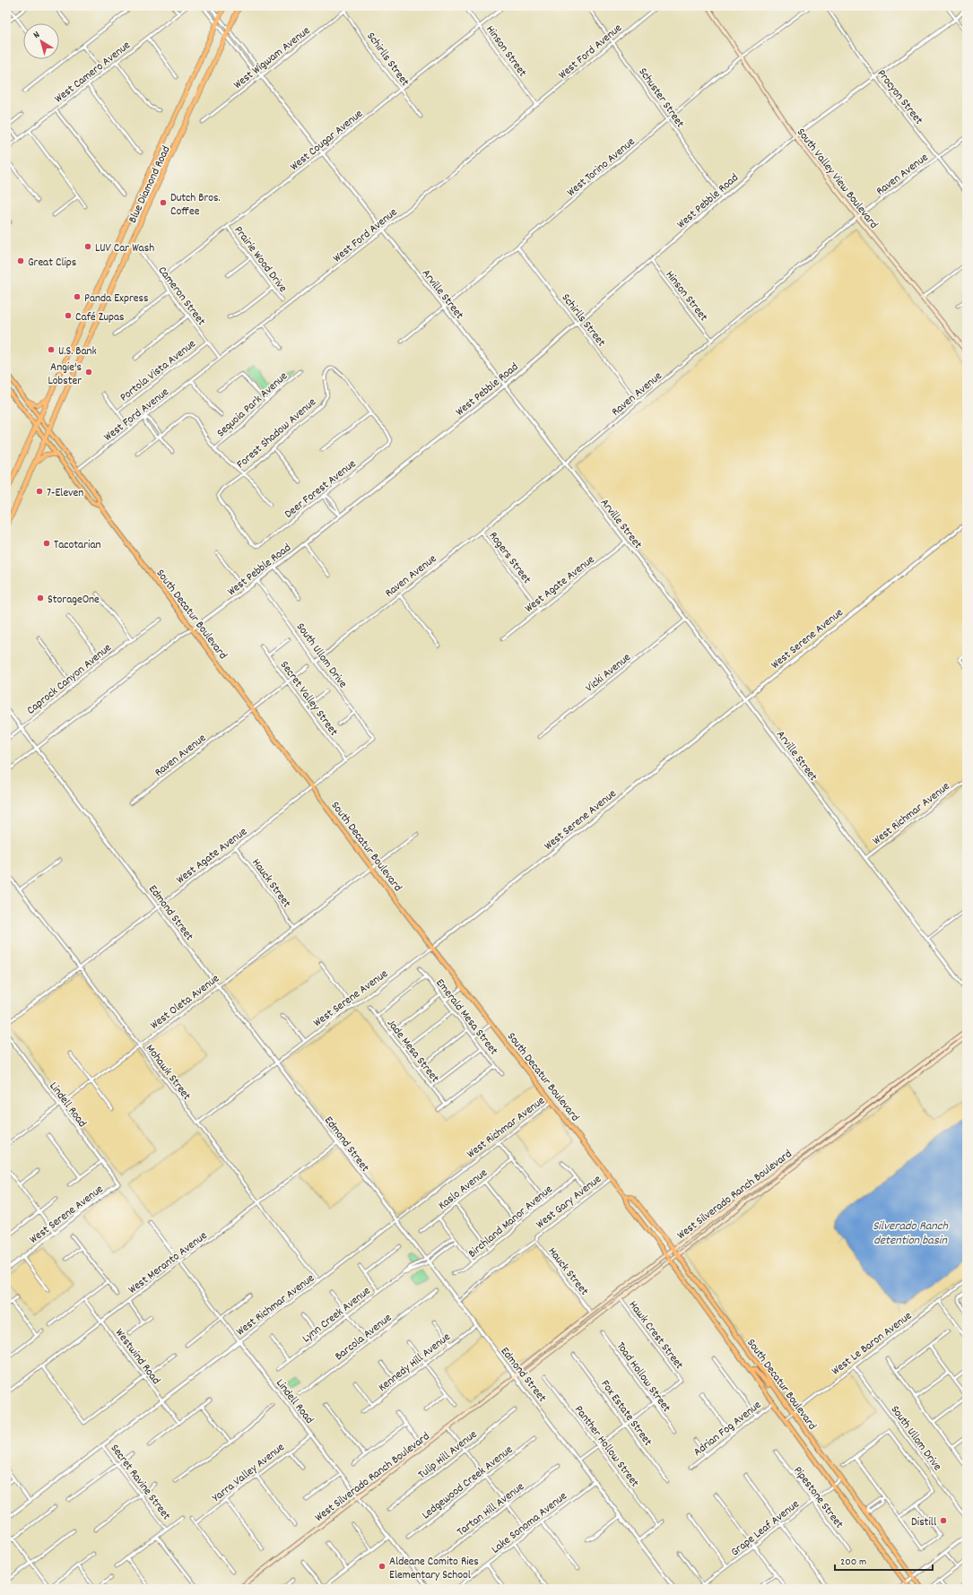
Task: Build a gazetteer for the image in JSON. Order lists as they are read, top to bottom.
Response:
{
  "streets": {
    "highway": ["Blue Diamond Road"],
    "main road": ["South Valley View Boulevard", "South Decatur Boulevard", "West Silverado Ranch Boulevard"],
    "street": [
      "Hinson Street",
      "West Ford Avenue",
      "West Wigwam Avenue",
      "Schirlls Street",
      "West Camero Avenue",
      "Procyon Street",
      "Schuster Street",
      "West Cougar Avenue",
      "West Torino Avenue",
      "Raven Avenue",
      "West Pebble Road",
      "Prairie Wood Drive",
      "Arville Street",
      "Cameron Street",
      "Portola Vista Avenue",
      "Sequoia Park Avenue",
      "Forest Shadow Avenue",
      "Deer Forest Avenue",
      "Rogers Street",
      "West Agate Avenue",
      "West Serene Avenue",
      "South Ullom Drive",
      "Vicki Avenue",
      "Caprock Canyon Avenue",
      "Secret Valley Street",
      "West Richmar Avenue",
      "Hauck Street",
      "Edmond Street",
      "West Oleta Avenue",
      "Emerald Mesa Street",
      "Jade Mesa Street",
      "Mohawk Street",
      "Lindell Road",
      "Kaslo Avenue",
      "West Gary Avenue",
      "Birchland Manor Avenue",
      "West Meranto Avenue",
      "Lynn Creek Avenue",
      "Hawk Crest Street",
      "Barcola Avenue",
      "West Le Baron Avenue",
      "Westwind Road",
      "Kennedy Hill Avenue",
      "Toad Hollow Street",
      "Fox Estate Street",
      "Adrian Fog Avenue",
      "Panther Hollow Street",
      "Tulip Hill Avenue",
      "Yarra Valley Avenue",
      "Secret Ravine Street",
      "Ledgewood Creek Avenue",
      "Pipestone Street",
      "Tartan Hill Avenue",
      "Lake Sonoma Avenue",
      "Grape Leaf Avenue"
    ]
  },
  "crossings": [
    ["Hinson Street", "West Ford Avenue"],
    ["Hinson Street", "West Cougar Avenue"],
    ["Hinson Street", "Raven Avenue"],
    ["Hinson Street", "West Pebble Road"],
    ["West Ford Avenue", "Schuster Street"],
    ["West Ford Avenue", "Arville Street"],
    ["West Ford Avenue", "Cameron Street"],
    ["West Ford Avenue", "South Decatur Boulevard"],
    ["West Wigwam Avenue", "Schirlls Street"],
    ["West Wigwam Avenue", "Arville Street"],
    ["Schirlls Street", "West Cougar Avenue"],
    ["Schirlls Street", "West Torino Avenue"],
    ["Schirlls Street", "Raven Avenue"],
    ["Schirlls Street", "West Pebble Road"],
    ["Procyon Street", "Raven Avenue"],
    ["Procyon Street", "West Pebble Road"],
    ["Schuster Street", "West Torino Avenue"],
    ["Schuster Street", "West Pebble Road"],
    ["West Cougar Avenue", "Prairie Wood Drive"],
    ["West Cougar Avenue", "Arville Street"],
    ["West Cougar Avenue", "Cameron Street"],
    ["West Torino Avenue", "South Valley View Boulevard"],
    ["West Torino Avenue", "Arville Street"],
    ["Raven Avenue", "South Valley View Boulevard"],
    ["Raven Avenue", "Arville Street"],
    ["Raven Avenue", "Rogers Street"],
    ["Raven Avenue", "South Decatur Boulevard"],
    ["Raven Avenue", "South Ullom Drive"],
    ["Raven Avenue", "Secret Valley Street"],
    ["South Valley View Boulevard", "West Pebble Road"],
    ["Blue Diamond Road", "Arville Street"],
    ["Blue Diamond Road", "Cameron Street"],
    ["Blue Diamond Road", "South Decatur Boulevard"],
    ["West Pebble Road", "Arville Street"],
    ["West Pebble Road", "South Decatur Boulevard"],
    ["West Pebble Road", "South Ullom Drive"],
    ["West Pebble Road", "Edmond Street"],
    ["Arville Street", "West Agate Avenue"],
    ["Arville Street", "West Serene Avenue"],
    ["Arville Street", "Vicki Avenue"],
    ["Arville Street", "West Richmar Avenue"],
    ["Cameron Street", "Portola Vista Avenue"],
    ["Forest Shadow Avenue", "Deer Forest Avenue"],
    ["Rogers Street", "West Agate Avenue"],
    ["West Agate Avenue", "South Decatur Boulevard"],
    ["West Agate Avenue", "South Ullom Drive"],
    ["West Agate Avenue", "Secret Valley Street"],
    ["West Agate Avenue", "Hauck Street"],
    ["West Agate Avenue", "Edmond Street"],
    ["West Agate Avenue", "Mohawk Street"],
    ["South Decatur Boulevard", "West Serene Avenue"],
    ["South Decatur Boulevard", "West Richmar Avenue"],
    ["South Decatur Boulevard", "West Oleta Avenue"],
    ["South Decatur Boulevard", "West Silverado Ranch Boulevard"],
    ["South Decatur Boulevard", "West Gary Avenue"],
    ["South Decatur Boulevard", "West Le Baron Avenue"],
    ["South Decatur Boulevard", "Adrian Fog Avenue"],
    ["South Decatur Boulevard", "Grape Leaf Avenue"],
    ["West Serene Avenue", "Edmond Street"],
    ["West Serene Avenue", "Mohawk Street"],
    ["West Serene Avenue", "Lindell Road"],
    ["South Ullom Drive", "West Le Baron Avenue"],
    ["Caprock Canyon Avenue", "Edmond Street"],
    ["West Richmar Avenue", "Edmond Street"],
    ["West Richmar Avenue", "Mohawk Street"],
    ["West Richmar Avenue", "Lindell Road"],
    ["West Richmar Avenue", "Westwind Road"],
    ["West Richmar Avenue", "Secret Ravine Street"],
    ["Hauck Street", "West Oleta Avenue"],
    ["Hauck Street", "West Silverado Ranch Boulevard"],
    ["Hauck Street", "West Gary Avenue"],
    ["Edmond Street", "West Oleta Avenue"],
    ["Edmond Street", "West Silverado Ranch Boulevard"],
    ["Edmond Street", "West Gary Avenue"],
    ["Edmond Street", "West Meranto Avenue"],
    ["Edmond Street", "Lynn Creek Avenue"],
    ["Edmond Street", "Kennedy Hill Avenue"],
    ["Edmond Street", "Lake Sonoma Avenue"],
    ["West Oleta Avenue", "Mohawk Street"],
    ["West Oleta Avenue", "Lindell Road"],
    ["Mohawk Street", "West Meranto Avenue"],
    ["Lindell Road", "West Silverado Ranch Boulevard"],
    ["Lindell Road", "West Meranto Avenue"],
    ["Lindell Road", "Yarra Valley Avenue"],
    ["West Silverado Ranch Boulevard", "Hawk Crest Street"],
    ["West Meranto Avenue", "Westwind Road"],
    ["Hawk Crest Street", "Toad Hollow Street"],
    ["Pipestone Street", "Grape Leaf Avenue"]
  ],
  "water": ["Silverado Ranch detention basin"],
  "places": [
    "Dutch Bros. Coffee",
    "LUV Car Wash",
    "Great Clips",
    "Panda Express",
    "Café Zupas",
    "U.S. Bank",
    "Angie's Lobster",
    "7-Eleven",
    "Tacotarian",
    "StorageOne",
    "Distill",
    "Aldeane Comito Ries Elementary School"
  ],
  "scale_bar": "200 m",
  "north": "top left"
}
